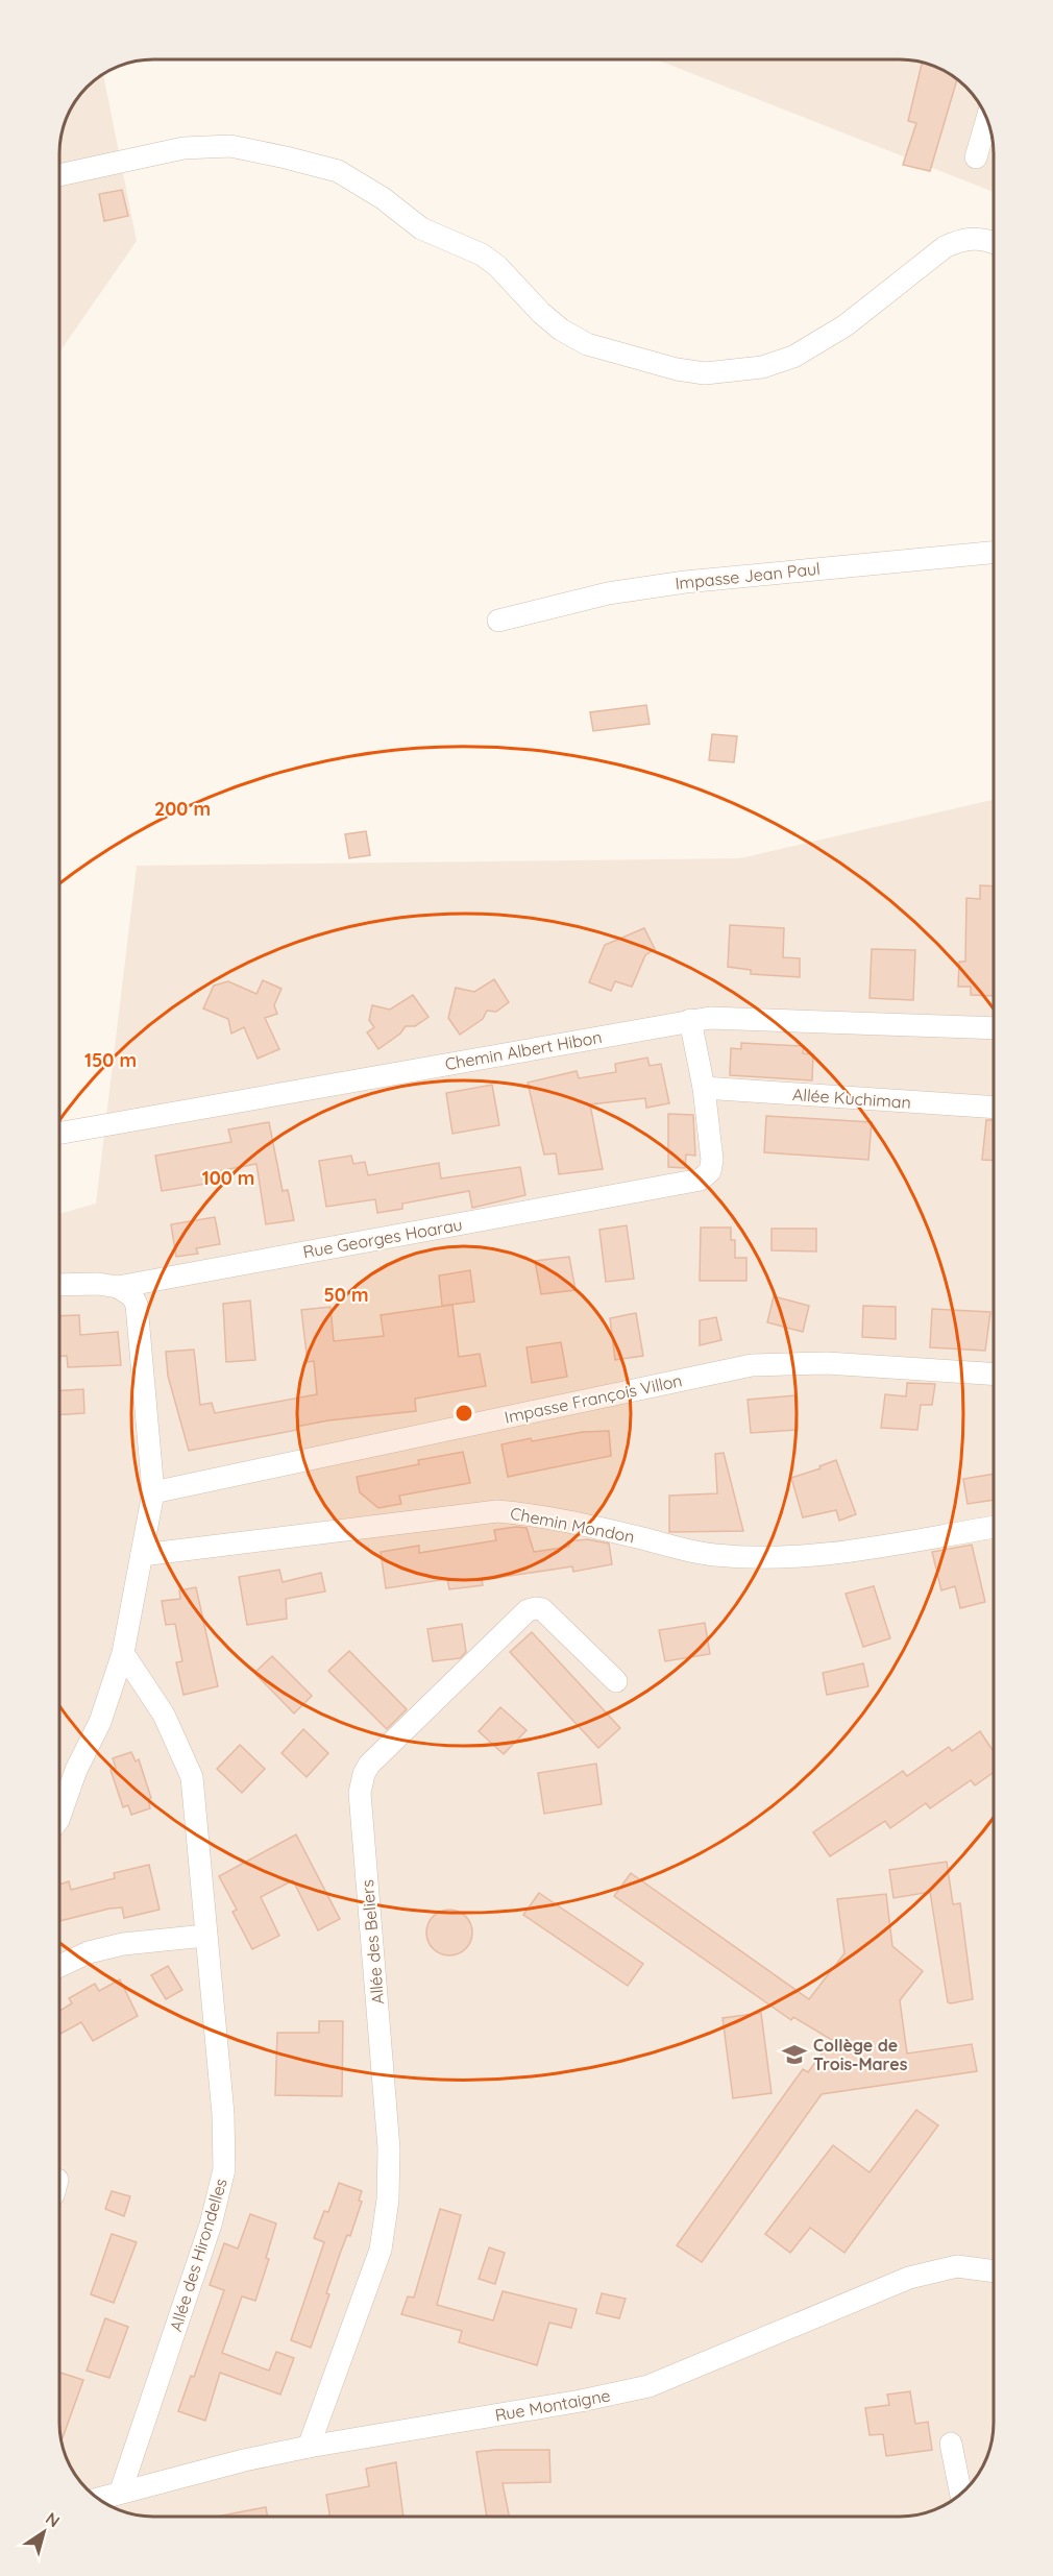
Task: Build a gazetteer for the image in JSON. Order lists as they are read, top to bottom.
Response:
{
  "streets": {
    "street": [
      "Impasse Jean Paul",
      "Chemin Albert Hibon",
      "Allée Kuchiman",
      "Rue Georges Hoarau",
      "Impasse François Villon",
      "Chemin Mondon",
      "Allée des Beliers",
      "Allée des Hirondelles",
      "Rue Montaigne"
    ]
  },
  "crossings": [
    ["Allée Kuchiman", "Rue Georges Hoarau"],
    ["Allée des Beliers", "Rue Montaigne"],
    ["Allée des Hirondelles", "Rue Montaigne"]
  ],
  "places": {
    "school or university": ["Collège de Trois-Mares"]
  },
  "north": "top right",
  "rings": [
    "200 m",
    "150 m",
    "100 m",
    "50 m"
  ]
}
